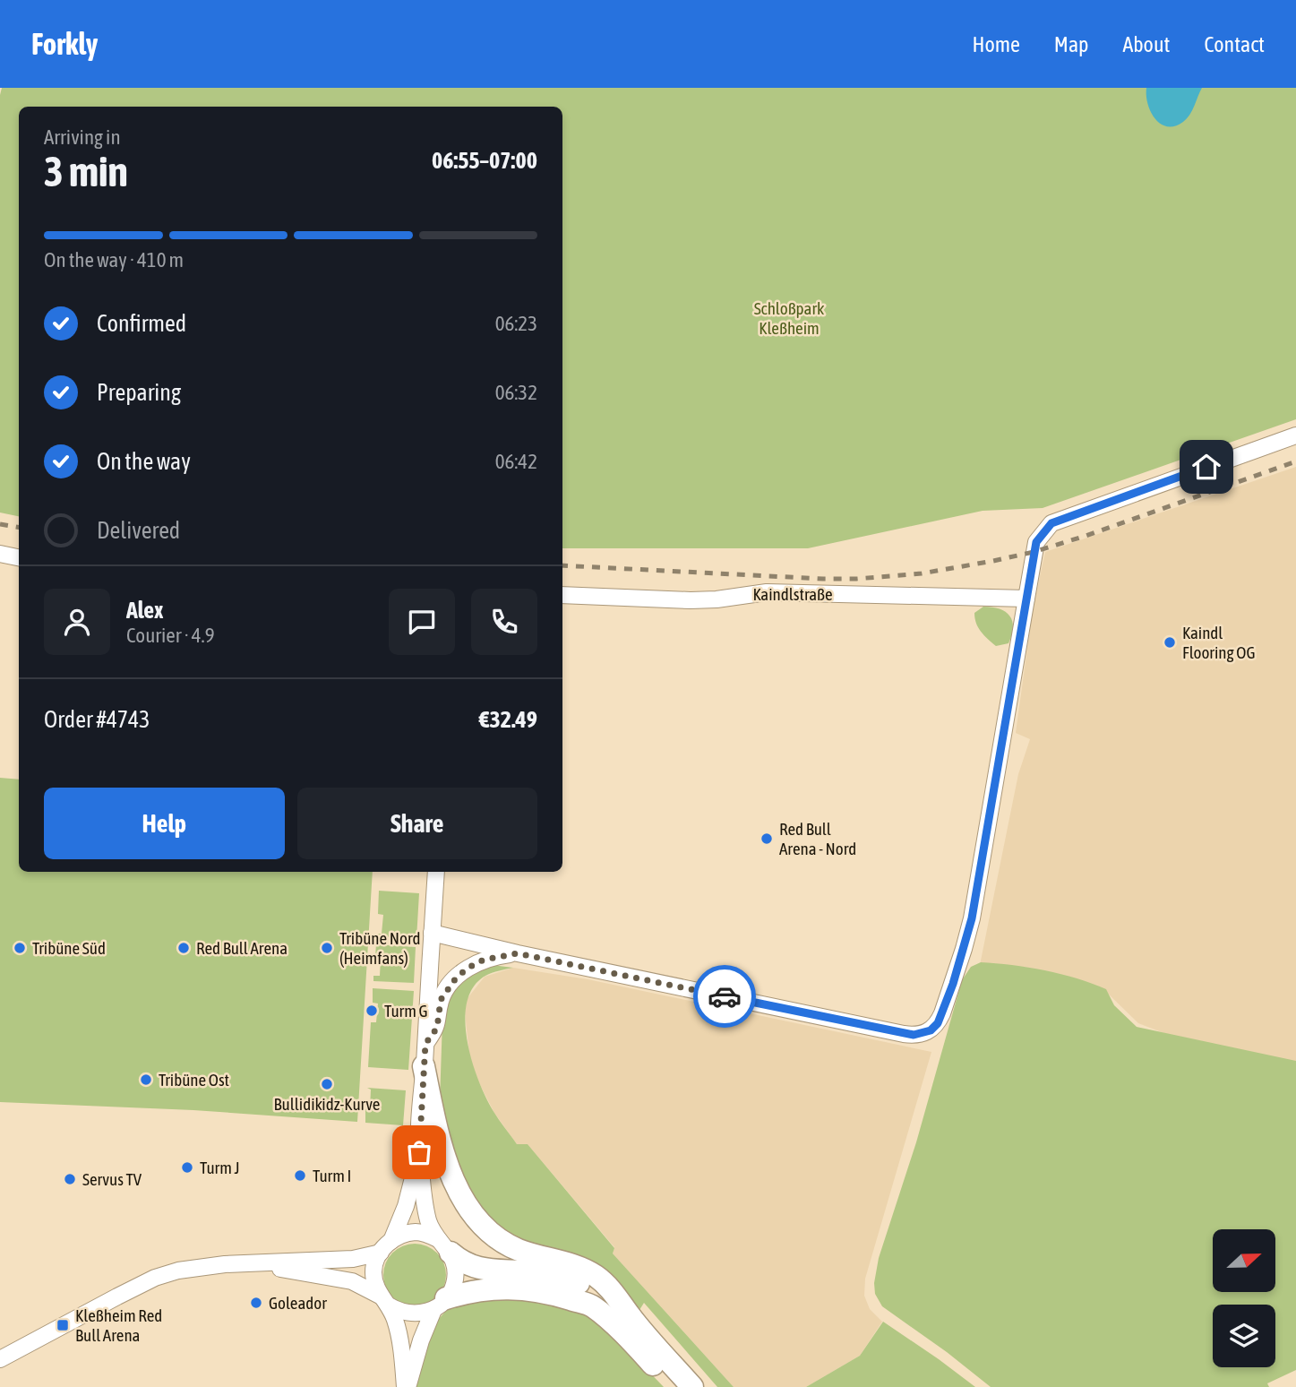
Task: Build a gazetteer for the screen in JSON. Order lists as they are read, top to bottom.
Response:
{
  "streets": {
    "street": ["Kaindlstraße"]
  },
  "parks": ["Schloßpark Kleßheim"],
  "places": {
    "other": [
      "Kaindl Flooring OG",
      "Red Bull Arena - Nord",
      "Tribüne Süd",
      "Red Bull Arena",
      "Tribüne Nord (Heimfans)",
      "Turm G",
      "Tribüne Ost",
      "Bullidikidz-Kurve",
      "Turm J",
      "Turm I",
      "Servus TV",
      "Goleador"
    ],
    "transit": ["Kleßheim Red Bull Arena"]
  },
  "north": "right",
  "page": {
    "header": "Forkly",
    "nav": [
      "Home",
      "Map",
      "About",
      "Contact"
    ],
    "heading": ["3 min", "Arriving in", "06:55–07:00"],
    "panel": [
      "Alex",
      "Courier · 4.9",
      "Order #4743",
      "€32.49"
    ],
    "bar": "On the way · 410 m",
    "list": [
      ["Confirmed", "06:23"],
      ["Preparing", "06:32"],
      ["On the way", "06:42"],
      "Delivered"
    ],
    "buttons": ["Help", "Share"]
  }
}
